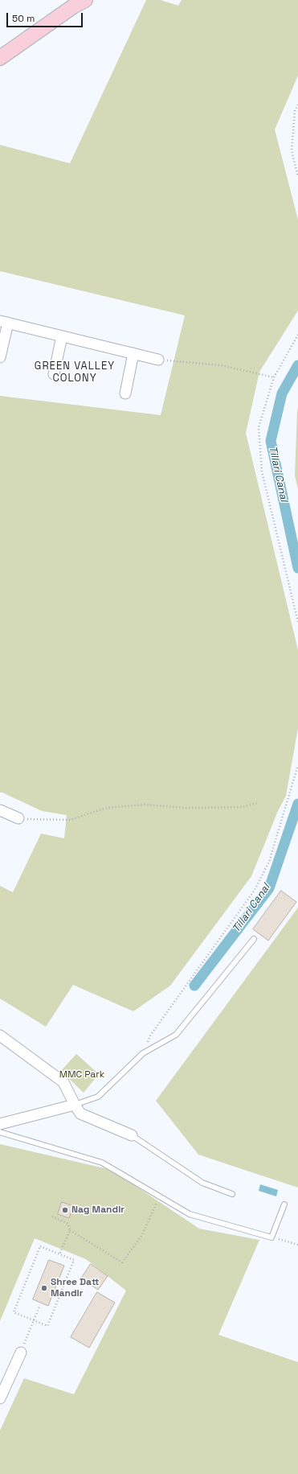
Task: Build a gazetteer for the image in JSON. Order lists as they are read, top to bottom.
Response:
{
  "districts": ["GREEN VALLEY COLONY"],
  "water": ["Tillari Canal"],
  "parks": ["MMC Park"],
  "places": ["Nag Mandir", "Shree Datt Mandir"],
  "scale_bar": "50 m"
}
